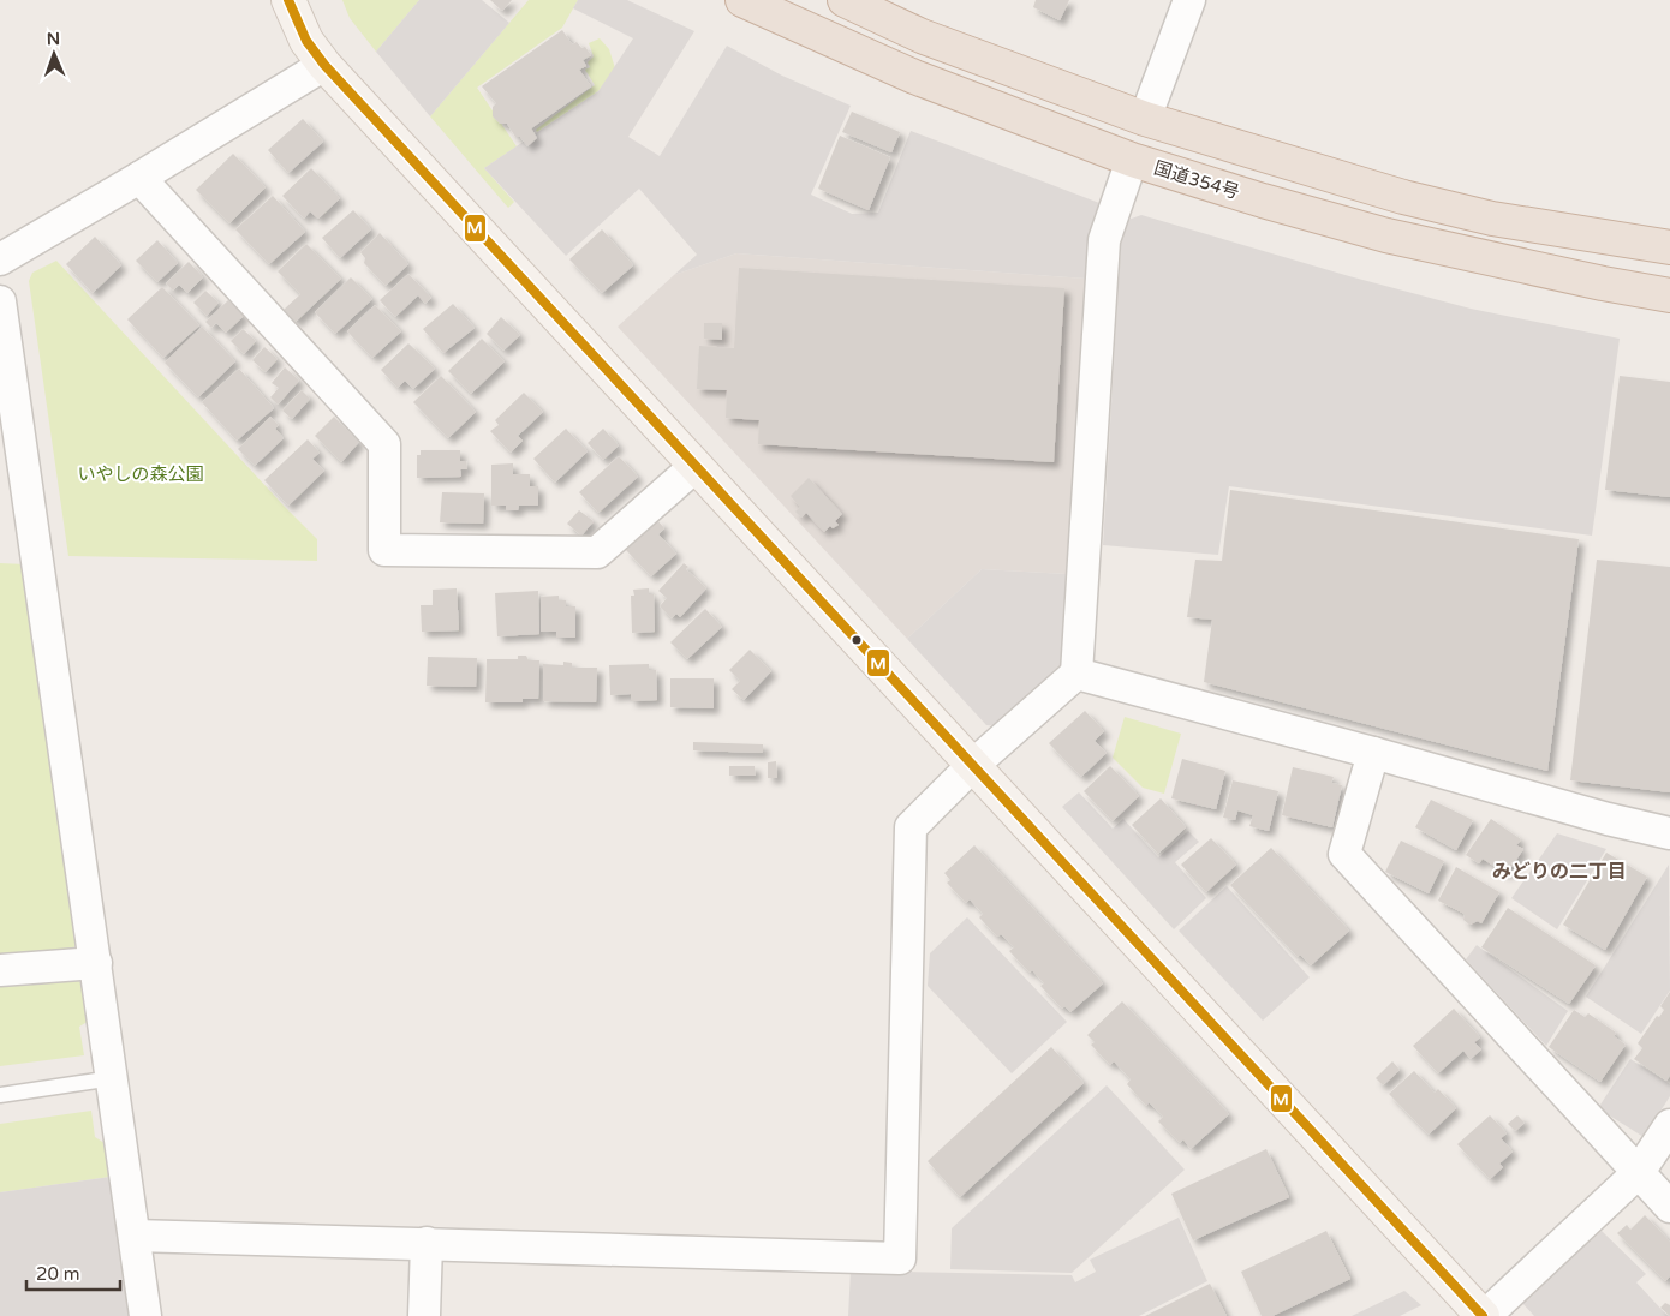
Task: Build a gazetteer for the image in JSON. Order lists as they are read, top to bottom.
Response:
{
  "streets": {
    "highway": ["国道354号"]
  },
  "districts": ["みどりの二丁目"],
  "parks": ["いやしの森公園"],
  "lines": ["transit line M"],
  "scale_bar": "20 m",
  "north": "top"
}
